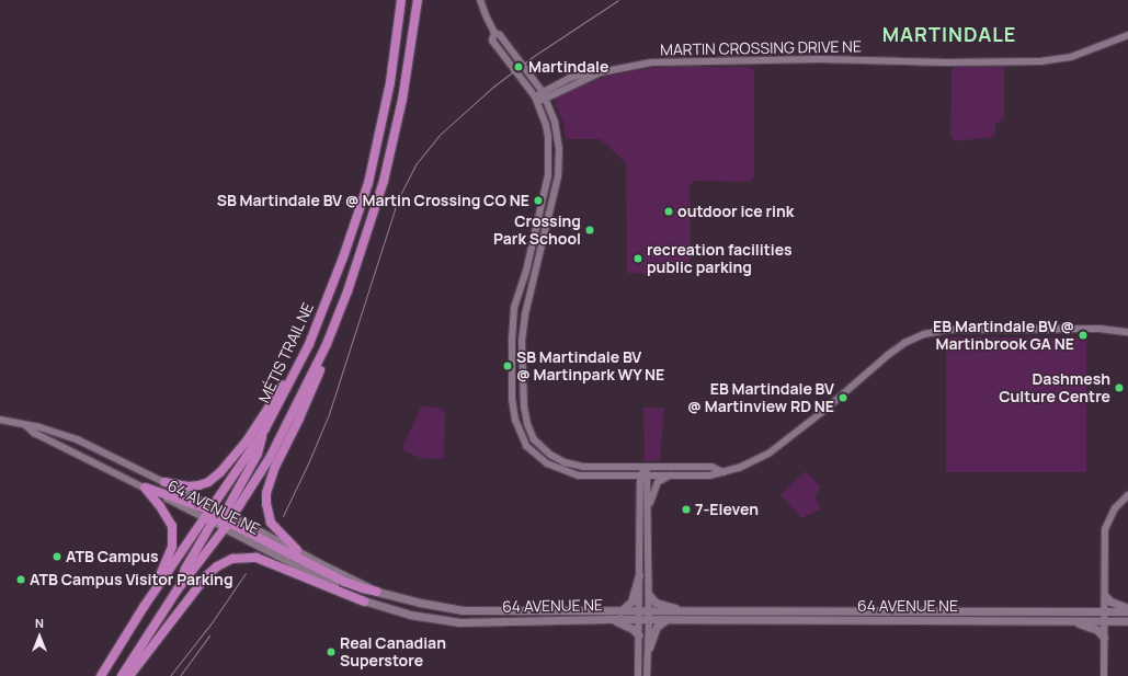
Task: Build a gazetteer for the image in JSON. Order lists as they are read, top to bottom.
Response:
{
  "streets": {
    "main road": ["MÉTIS TRAIL NE", "64 AVENUE NE"],
    "street": ["MARTIN CROSSING DRIVE NE"]
  },
  "crossings": [
    ["MÉTIS TRAIL NE", "64 AVENUE NE"]
  ],
  "districts": ["MARTINDALE"],
  "places": [
    "Martindale",
    "SB Martindale BV @ Martin Crossing CO NE",
    "outdoor ice rink",
    "Crossing Park School",
    "recreation facilities public parking",
    "EB Martindale BV @ Martinbrook GA NE",
    "SB Martindale BV @ Martinpark WY NE",
    "Dashmesh Culture Centre",
    "EB Martindale BV @ Martinview RD NE",
    "7-Eleven",
    "ATB Campus",
    "ATB Campus Visitor Parking",
    "Real Canadian Superstore"
  ],
  "north": "top"
}
